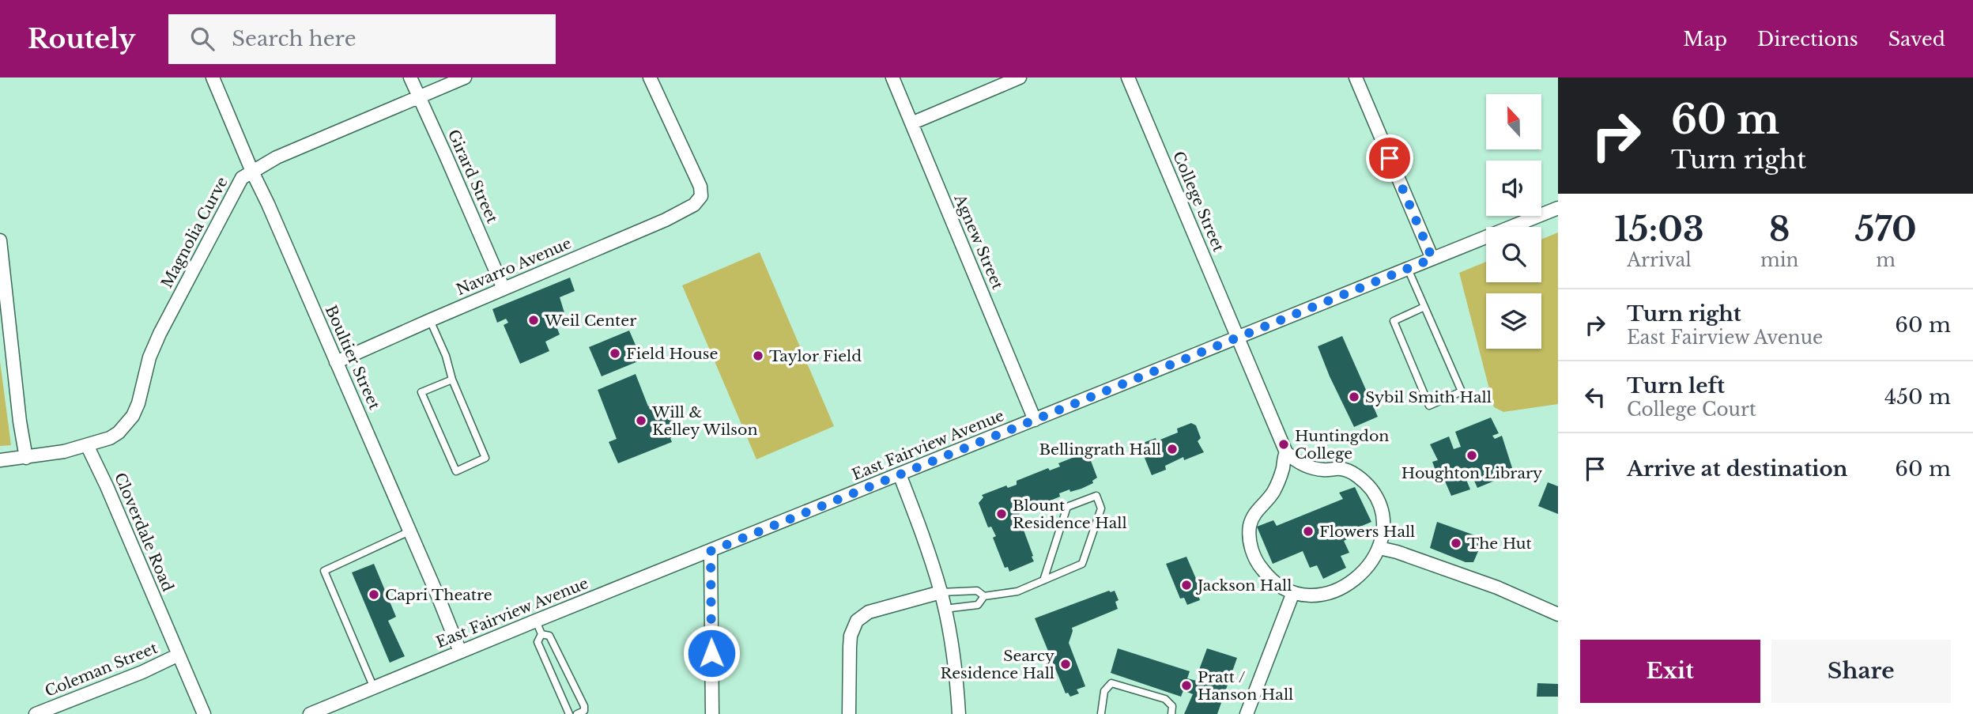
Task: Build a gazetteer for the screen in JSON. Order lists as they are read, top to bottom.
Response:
{
  "streets": {
    "street": [
      "Girard Street",
      "College Street",
      "Magnolia Curve",
      "Agnew Street",
      "Navarro Avenue",
      "Boultier Street",
      "East Fairview Avenue",
      "Cloverdale Road",
      "Coleman Street"
    ]
  },
  "crossings": [
    ["Girard Street", "Magnolia Curve"],
    ["Girard Street", "Navarro Avenue"],
    ["College Street", "East Fairview Avenue"],
    ["Magnolia Curve", "Boultier Street"],
    ["Magnolia Curve", "Cloverdale Road"],
    ["Agnew Street", "East Fairview Avenue"],
    ["Navarro Avenue", "Boultier Street"],
    ["Boultier Street", "East Fairview Avenue"],
    ["Cloverdale Road", "Coleman Street"]
  ],
  "places": [
    "Weil Center",
    "Field House",
    "Taylor Field",
    "Sybil Smith Hall",
    "Will & Kelley Wilson",
    "Huntingdon College",
    "Bellingrath Hall",
    "Houghton Library",
    "Blount Residence Hall",
    "Flowers Hall",
    "The Hut",
    "Jackson Hall",
    "Capri Theatre",
    "Searcy Residence Hall",
    "Pratt / Hanson Hall"
  ],
  "north": "top",
  "page": {
    "header": "Routely",
    "search": "Search here",
    "nav": ["Map", "Directions", "Saved"],
    "turn": ["60 m", "Turn right"],
    "eta": [
      "15:03",
      "Arrival",
      "8",
      "min",
      "570",
      "m"
    ],
    "list": [
      {
        "name": "Turn right",
        "note": "East Fairview Avenue",
        "value": "60 m"
      },
      {
        "name": "Turn left",
        "note": "College Court",
        "value": "450 m"
      },
      {
        "name": "Arrive at destination",
        "value": "60 m"
      }
    ],
    "buttons": ["Exit", "Share"]
  }
}
